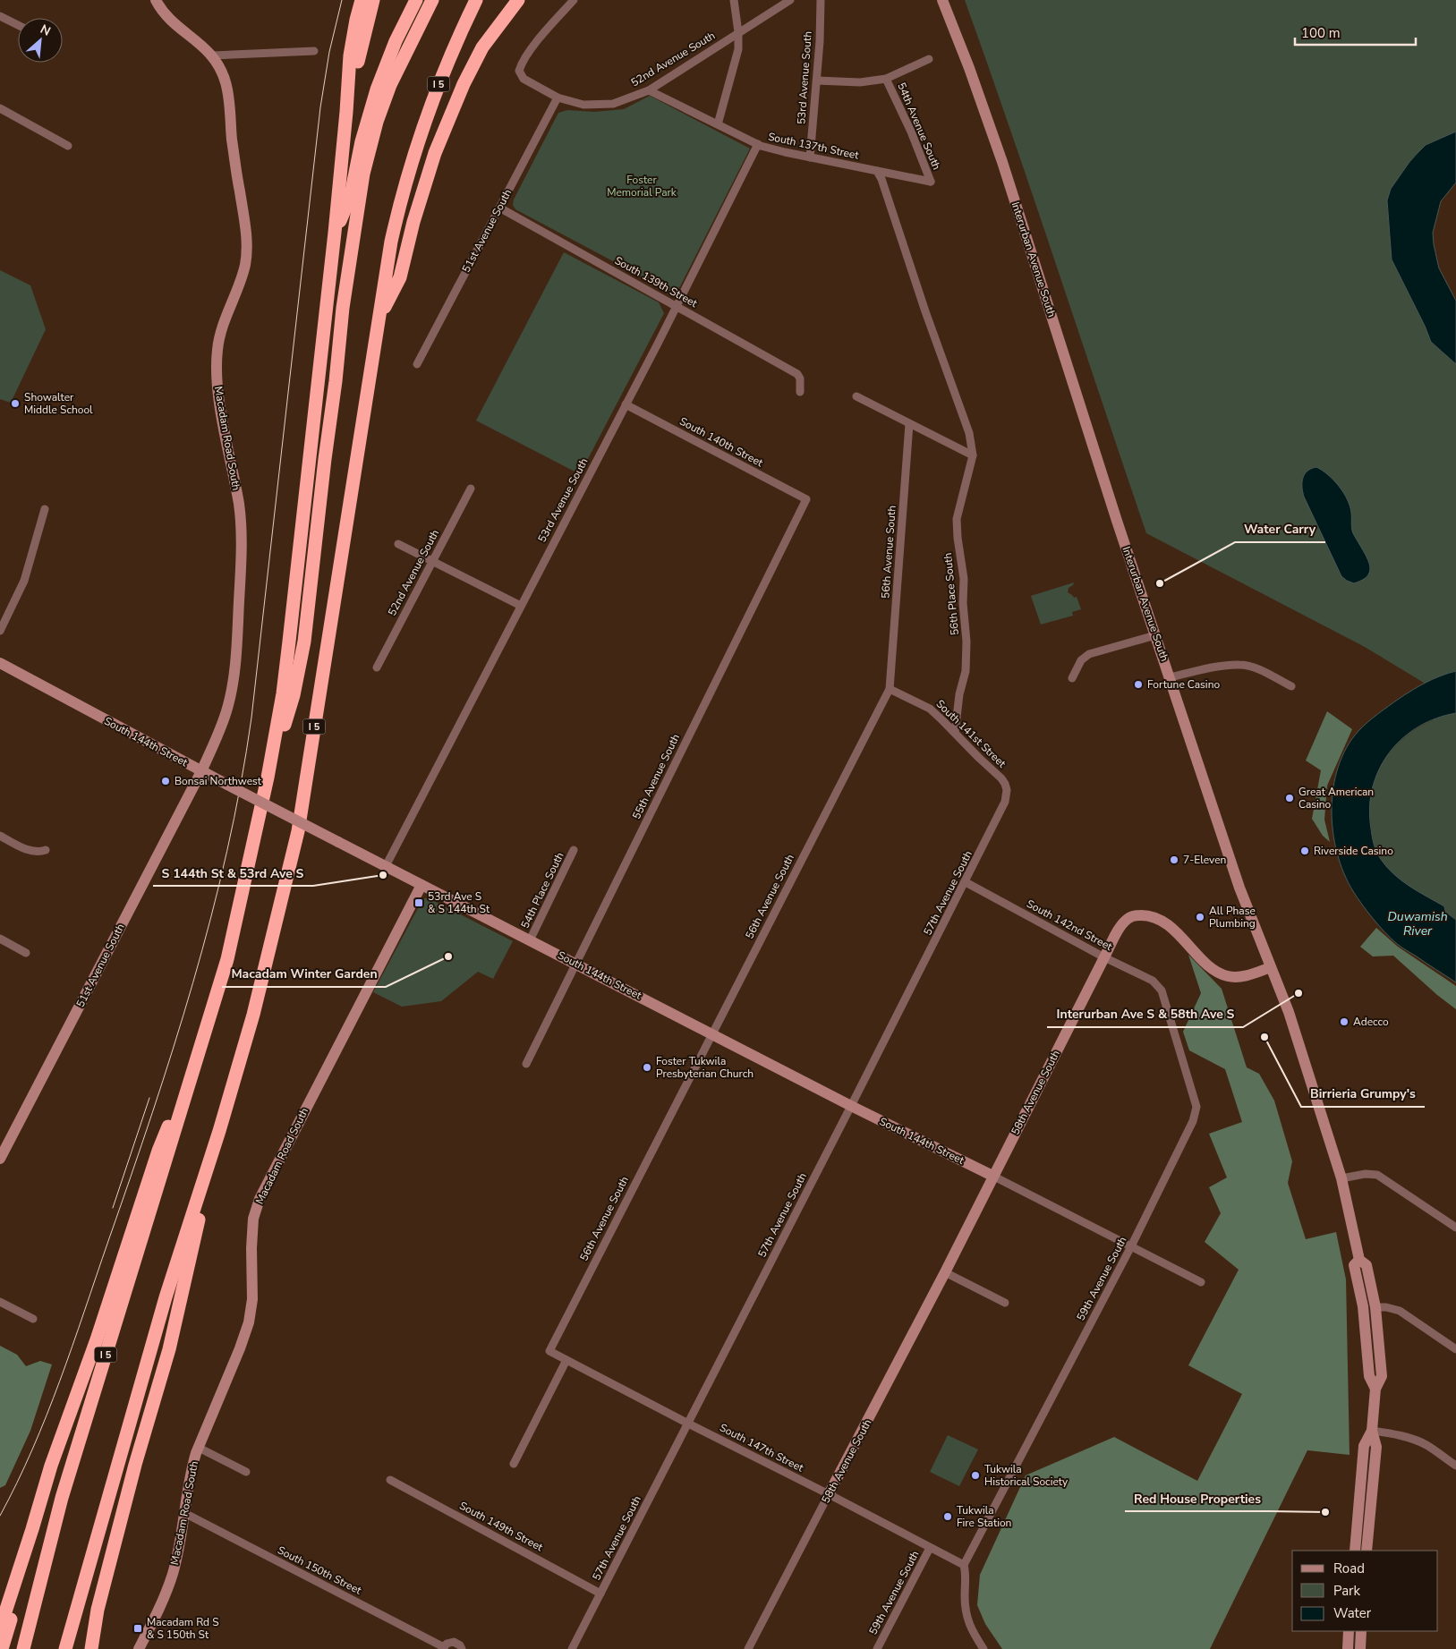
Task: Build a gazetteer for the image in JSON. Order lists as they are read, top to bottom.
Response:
{
  "streets": {
    "highway": ["I 5"],
    "street": [
      "52nd Avenue South",
      "53rd Avenue South",
      "54th Avenue South",
      "South 137th Street",
      "51st Avenue South",
      "Interurban Avenue South",
      "South 139th Street",
      "Macadam Road South",
      "South 140th Street",
      "56th Avenue South",
      "56th Place South",
      "South 141st Street",
      "South 144th Street",
      "55th Avenue South",
      "54th Place South",
      "57th Avenue South",
      "South 142nd Street",
      "58th Avenue South",
      "59th Avenue South",
      "South 147th Street",
      "South 149th Street",
      "South 150th Street"
    ]
  },
  "crossings": [
    ["52nd Avenue South", "South 137th Street"],
    ["52nd Avenue South", "51st Avenue South"],
    ["53rd Avenue South", "South 137th Street"],
    ["53rd Avenue South", "South 139th Street"],
    ["53rd Avenue South", "South 140th Street"],
    ["53rd Avenue South", "South 144th Street"],
    ["54th Avenue South", "South 137th Street"],
    ["51st Avenue South", "South 139th Street"],
    ["51st Avenue South", "Macadam Road South"],
    ["51st Avenue South", "South 144th Street"],
    ["Interurban Avenue South", "58th Avenue South"],
    ["Macadam Road South", "South 144th Street"],
    ["Macadam Road South", "South 150th Street"],
    ["South 140th Street", "55th Avenue South"],
    ["56th Avenue South", "South 141st Street"],
    ["56th Avenue South", "South 144th Street"],
    ["56th Avenue South", "South 147th Street"],
    ["56th Place South", "South 141st Street"],
    ["South 141st Street", "57th Avenue South"],
    ["South 144th Street", "55th Avenue South"],
    ["South 144th Street", "54th Place South"],
    ["South 144th Street", "57th Avenue South"],
    ["South 144th Street", "58th Avenue South"],
    ["South 144th Street", "59th Avenue South"],
    ["57th Avenue South", "South 142nd Street"],
    ["57th Avenue South", "South 147th Street"],
    ["57th Avenue South", "South 149th Street"],
    ["South 142nd Street", "58th Avenue South"],
    ["South 142nd Street", "59th Avenue South"],
    ["58th Avenue South", "South 147th Street"],
    ["59th Avenue South", "South 147th Street"]
  ],
  "water": ["Duwamish River"],
  "parks": ["Foster Memorial Park"],
  "places": {
    "other": [
      "Showalter Middle School",
      "Water Carry",
      "Fortune Casino",
      "Bonsai Northwest",
      "Great American Casino",
      "Riverside Casino",
      "7-Eleven",
      "S 144th St & 53rd Ave S",
      "All Phase Plumbing",
      "Macadam Winter Garden",
      "Interurban Ave S & 58th Ave S",
      "Adecco",
      "Birrieria Grumpy's",
      "Foster Tukwila Presbyterian Church",
      "Tukwila Historical Society",
      "Red House Properties",
      "Tukwila Fire Station"
    ],
    "transit": ["53rd Ave S & S 144th St", "Macadam Rd S & S 150th St"]
  },
  "legend": ["Road", "Park", "Water"],
  "scale_bar": "100 m",
  "north": "top right"
}
